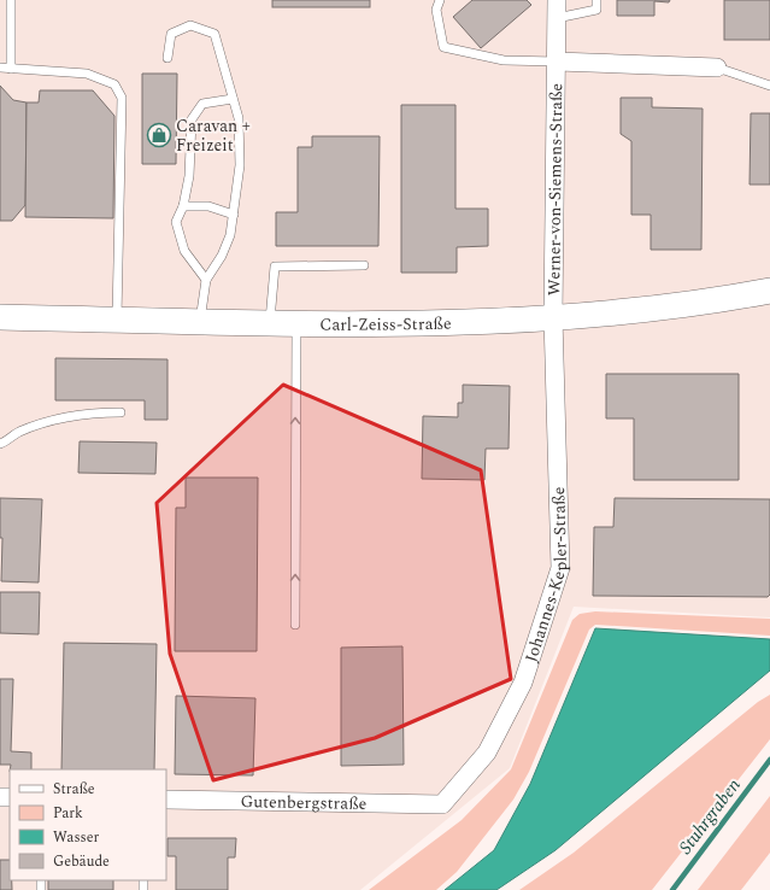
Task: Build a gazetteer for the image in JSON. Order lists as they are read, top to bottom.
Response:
{
  "streets": {
    "main road": ["Carl-Zeiss-Straße"],
    "street": ["Werner-von-Siemens-Straße", "Johannes-Kepler-Straße", "Gutenbergstraße"]
  },
  "crossings": [
    ["Werner-von-Siemens-Straße", "Carl-Zeiss-Straße"],
    ["Werner-von-Siemens-Straße", "Johannes-Kepler-Straße"],
    ["Carl-Zeiss-Straße", "Johannes-Kepler-Straße"],
    ["Johannes-Kepler-Straße", "Gutenbergstraße"]
  ],
  "water": ["Stuhrgraben"],
  "places": {
    "shop": ["Caravan + Freizeit"]
  },
  "legend": [
    "Straße",
    "Park",
    "Wasser",
    "Gebäude"
  ]
}
